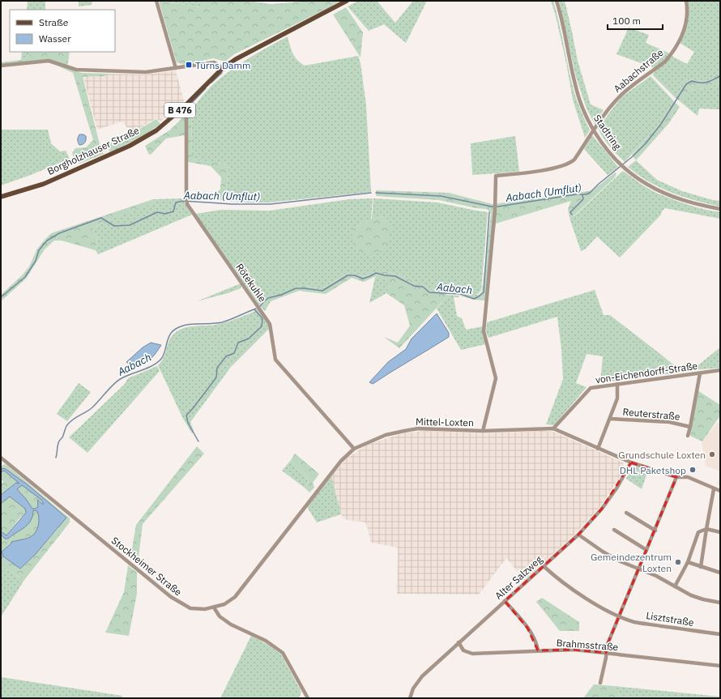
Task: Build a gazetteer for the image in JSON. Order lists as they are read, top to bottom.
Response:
{
  "streets": {
    "main road": ["B 476", "Borgholzhauser Straße"],
    "street": [
      "Aabachstraße",
      "Stadtring",
      "Rötekuhle",
      "von-Eichendorff-Straße",
      "Reuterstraße",
      "Mittel-Loxten",
      "Stockheimer Straße",
      "Alter Salzweg",
      "Lisztstraße",
      "Brahmsstraße"
    ]
  },
  "crossings": [
    ["Aabachstraße", "Mittel-Loxten"],
    ["Borgholzhauser Straße", "Rötekuhle"],
    ["Rötekuhle", "Mittel-Loxten"],
    ["von-Eichendorff-Straße", "Reuterstraße"],
    ["von-Eichendorff-Straße", "Mittel-Loxten"],
    ["Mittel-Loxten", "Stockheimer Straße"],
    ["Mittel-Loxten", "Alter Salzweg"],
    ["Alter Salzweg", "Lisztstraße"],
    ["Alter Salzweg", "Brahmsstraße"]
  ],
  "water": ["Aabach (Umflut)", "Aabach"],
  "places": {
    "transit": ["Türns Damm"],
    "other": ["Grundschule Loxten", "DHL Paketshop", "Gemeindezentrum Loxten"]
  },
  "legend": ["Straße", "Wasser"],
  "scale_bar": "100 m"
}
